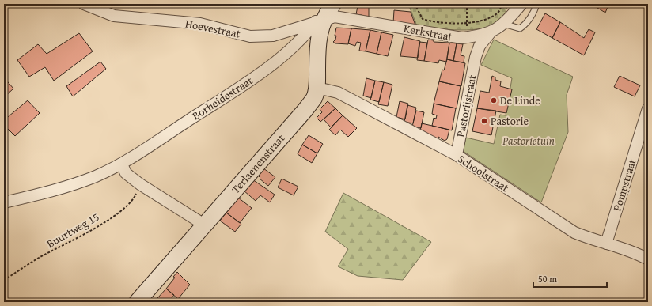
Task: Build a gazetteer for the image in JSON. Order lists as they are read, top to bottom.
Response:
{
  "streets": {
    "street": [
      "Hoevestraat",
      "Kerkstraat",
      "Borheidestraat",
      "Pastorijstraat",
      "Terlaenenstraat",
      "Schoolstraat",
      "Pompstraat"
    ],
    "path": ["Buurtweg 15"]
  },
  "crossings": [
    ["Hoevestraat", "Kerkstraat"],
    ["Hoevestraat", "Borheidestraat"],
    ["Hoevestraat", "Terlaenenstraat"],
    ["Kerkstraat", "Borheidestraat"],
    ["Kerkstraat", "Pastorijstraat"],
    ["Kerkstraat", "Terlaenenstraat"],
    ["Borheidestraat", "Terlaenenstraat"],
    ["Pastorijstraat", "Schoolstraat"],
    ["Terlaenenstraat", "Schoolstraat"],
    ["Schoolstraat", "Pompstraat"]
  ],
  "parks": ["Pastorietuin"],
  "places": ["De Linde", "Pastorie"],
  "scale_bar": "50 m"
}
